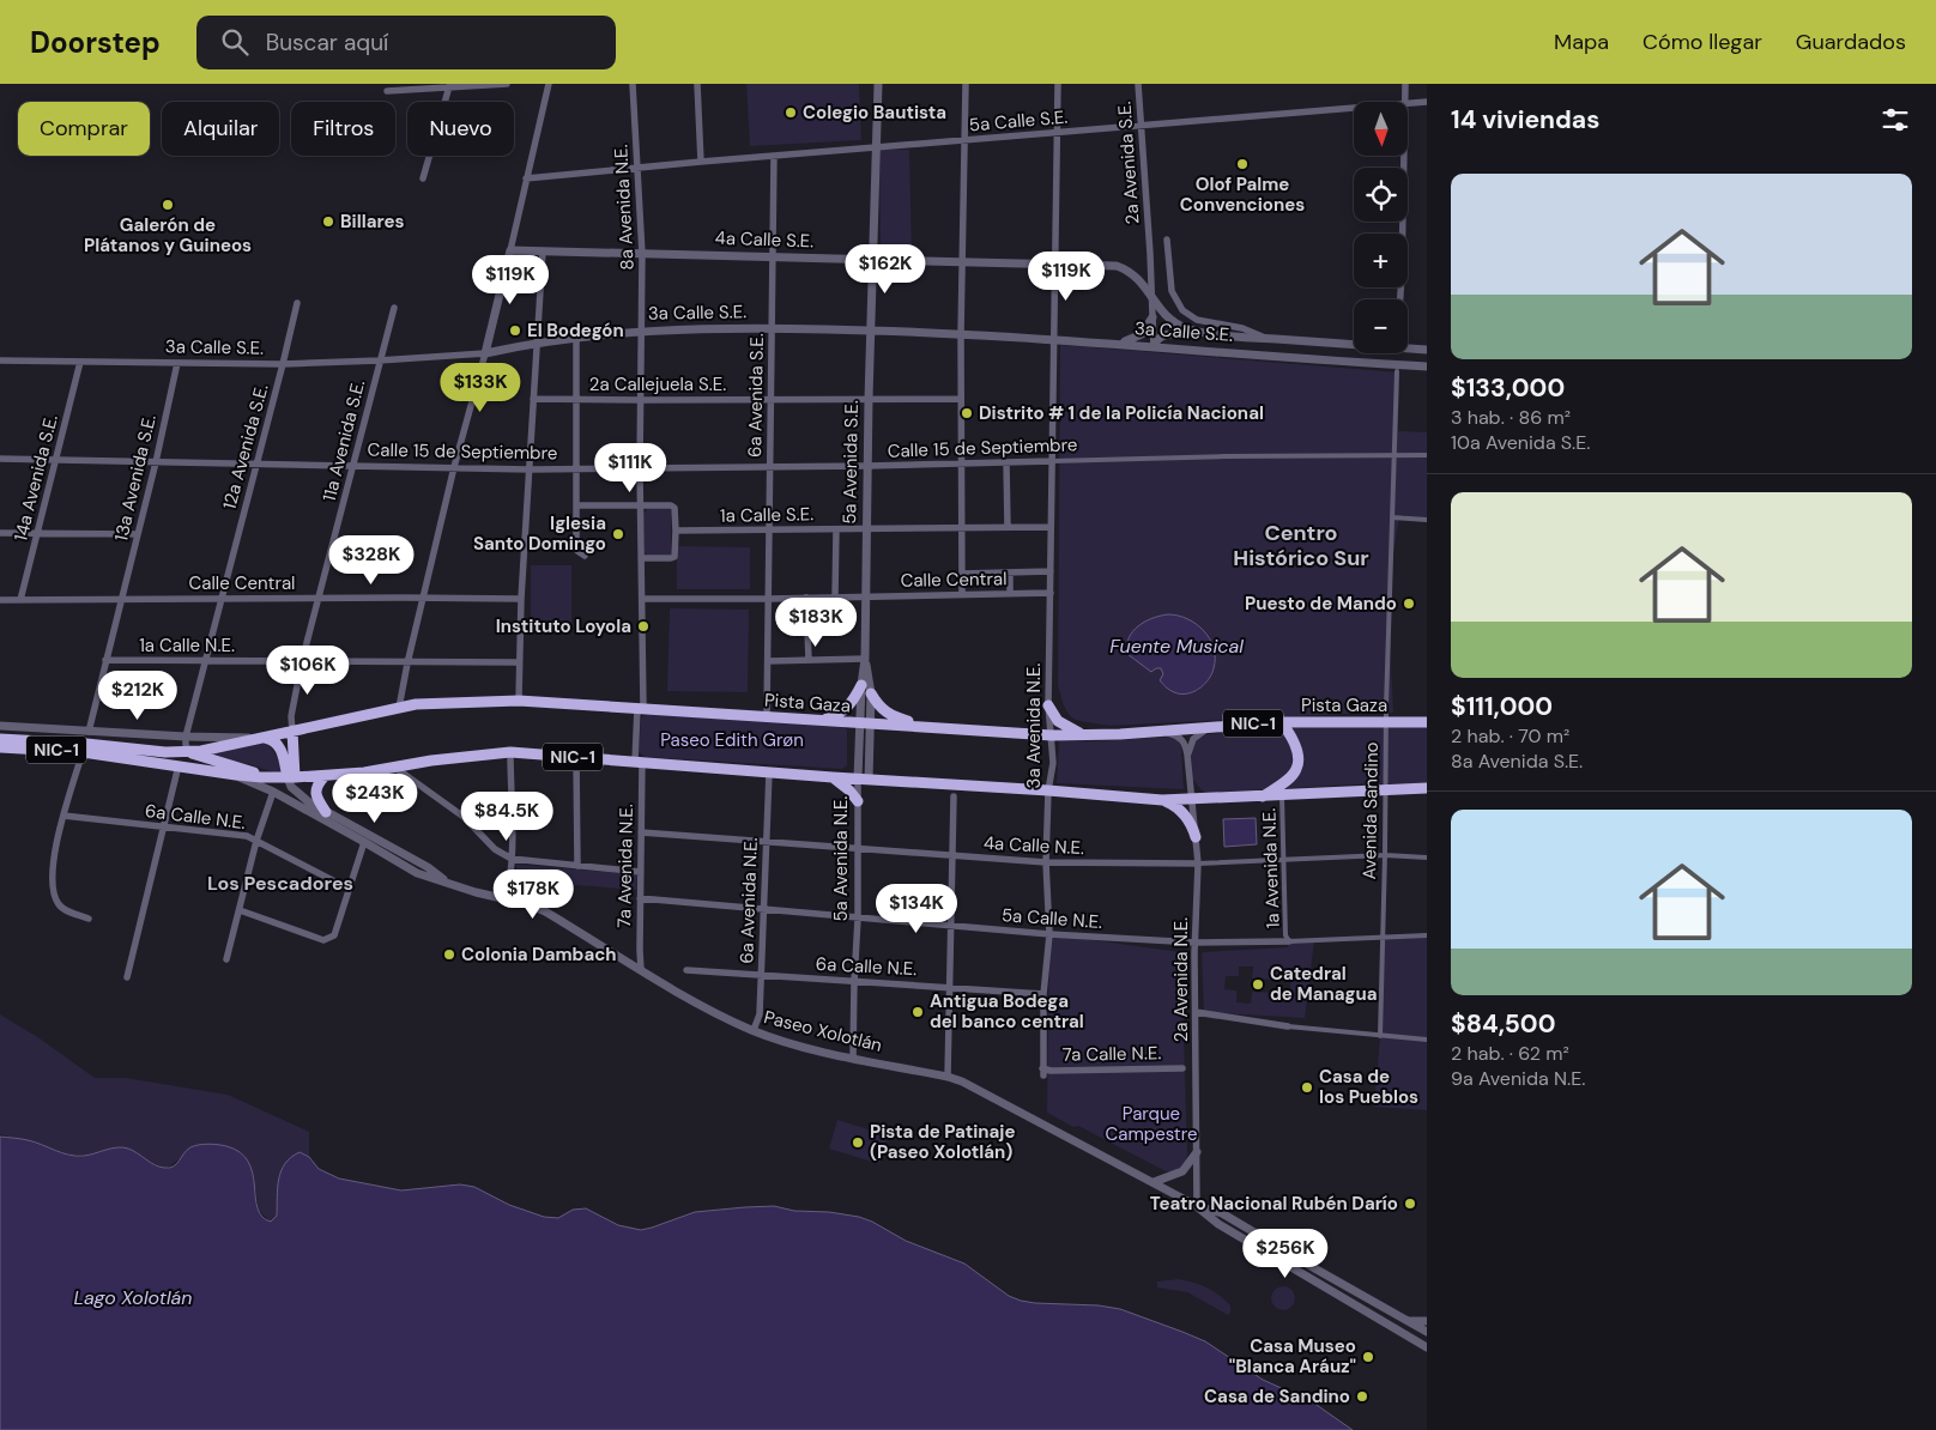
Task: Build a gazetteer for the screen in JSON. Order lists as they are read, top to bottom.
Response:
{
  "streets": {
    "highway": ["Pista Gaza", "NIC-1"],
    "street": [
      "5a Calle S.E.",
      "2a Avenida S.E.",
      "8a Avenida N.E.",
      "4a Calle S.E.",
      "3a Calle S.E.",
      "2a Callejuela S.E.",
      "6a Avenida S.E.",
      "11a Avenida S.E.",
      "12a Avenida S.E.",
      "Calle 15 de Septiembre",
      "5a Avenida S.E.",
      "14a Avenida S.E.",
      "13a Avenida S.E.",
      "1a Calle S.E.",
      "Calle Central",
      "1a Calle N.E.",
      "3a Avenida N.E.",
      "Avenida Sandino",
      "6a Calle N.E.",
      "4a Calle N.E.",
      "5a Avenida N.E.",
      "7a Avenida N.E.",
      "1a Avenida N.E.",
      "6a Avenida N.E.",
      "5a Calle N.E.",
      "2a Avenida N.E.",
      "Paseo Xolotlán",
      "7a Calle N.E."
    ]
  },
  "crossings": [
    ["5a Calle S.E.", "2a Avenida S.E."],
    ["5a Calle S.E.", "8a Avenida N.E."],
    ["5a Calle S.E.", "6a Avenida S.E."],
    ["2a Avenida S.E.", "4a Calle S.E."],
    ["2a Avenida S.E.", "3a Calle S.E."],
    ["8a Avenida N.E.", "4a Calle S.E."],
    ["8a Avenida N.E.", "3a Calle S.E."],
    ["8a Avenida N.E.", "2a Callejuela S.E."],
    ["8a Avenida N.E.", "Calle 15 de Septiembre"],
    ["8a Avenida N.E.", "7a Avenida N.E."],
    ["4a Calle S.E.", "3a Calle S.E."],
    ["4a Calle S.E.", "6a Avenida S.E."],
    ["3a Calle S.E.", "6a Avenida S.E."],
    ["3a Calle S.E.", "11a Avenida S.E."],
    ["3a Calle S.E.", "12a Avenida S.E."],
    ["3a Calle S.E.", "5a Avenida S.E."],
    ["3a Calle S.E.", "14a Avenida S.E."],
    ["3a Calle S.E.", "13a Avenida S.E."],
    ["3a Calle S.E.", "3a Avenida N.E."],
    ["3a Calle S.E.", "Avenida Sandino"],
    ["2a Callejuela S.E.", "6a Avenida S.E."],
    ["2a Callejuela S.E.", "5a Avenida S.E."],
    ["6a Avenida S.E.", "Calle 15 de Septiembre"],
    ["6a Avenida S.E.", "1a Calle S.E."],
    ["6a Avenida S.E.", "Calle Central"],
    ["11a Avenida S.E.", "Calle 15 de Septiembre"],
    ["11a Avenida S.E.", "Calle Central"],
    ["11a Avenida S.E.", "1a Calle N.E."],
    ["11a Avenida S.E.", "Pista Gaza"],
    ["12a Avenida S.E.", "Calle 15 de Septiembre"],
    ["12a Avenida S.E.", "Calle Central"],
    ["12a Avenida S.E.", "1a Calle N.E."],
    ["Calle 15 de Septiembre", "5a Avenida S.E."],
    ["Calle 15 de Septiembre", "14a Avenida S.E."],
    ["Calle 15 de Septiembre", "13a Avenida S.E."],
    ["Calle 15 de Septiembre", "3a Avenida N.E."],
    ["Calle 15 de Septiembre", "Avenida Sandino"],
    ["5a Avenida S.E.", "1a Calle S.E."],
    ["5a Avenida S.E.", "Calle Central"],
    ["5a Avenida S.E.", "5a Avenida N.E."],
    ["14a Avenida S.E.", "Calle Central"],
    ["13a Avenida S.E.", "Calle Central"],
    ["13a Avenida S.E.", "1a Calle N.E."],
    ["1a Calle S.E.", "3a Avenida N.E."],
    ["Calle Central", "3a Avenida N.E."],
    ["Calle Central", "5a Avenida N.E."],
    ["Calle Central", "7a Avenida N.E."],
    ["Pista Gaza", "NIC-1"],
    ["Pista Gaza", "3a Avenida N.E."],
    ["Pista Gaza", "Avenida Sandino"],
    ["Pista Gaza", "5a Avenida N.E."],
    ["Pista Gaza", "7a Avenida N.E."],
    ["Pista Gaza", "2a Avenida N.E."],
    ["NIC-1", "3a Avenida N.E."],
    ["NIC-1", "5a Avenida N.E."],
    ["NIC-1", "7a Avenida N.E."],
    ["NIC-1", "1a Avenida N.E."],
    ["NIC-1", "6a Avenida N.E."],
    ["NIC-1", "2a Avenida N.E."],
    ["NIC-1", "Paseo Xolotlán"],
    ["3a Avenida N.E.", "6a Calle N.E."],
    ["3a Avenida N.E.", "4a Calle N.E."],
    ["3a Avenida N.E.", "5a Calle N.E."],
    ["3a Avenida N.E.", "7a Calle N.E."],
    ["Avenida Sandino", "4a Calle N.E."],
    ["Avenida Sandino", "5a Calle N.E."],
    ["6a Calle N.E.", "5a Avenida N.E."],
    ["6a Calle N.E.", "6a Avenida N.E."],
    ["4a Calle N.E.", "5a Avenida N.E."],
    ["4a Calle N.E.", "7a Avenida N.E."],
    ["4a Calle N.E.", "1a Avenida N.E."],
    ["4a Calle N.E.", "6a Avenida N.E."],
    ["4a Calle N.E.", "2a Avenida N.E."],
    ["5a Avenida N.E.", "5a Calle N.E."],
    ["5a Avenida N.E.", "Paseo Xolotlán"],
    ["7a Avenida N.E.", "5a Calle N.E."],
    ["7a Avenida N.E.", "Paseo Xolotlán"],
    ["1a Avenida N.E.", "5a Calle N.E."],
    ["6a Avenida N.E.", "5a Calle N.E."],
    ["6a Avenida N.E.", "Paseo Xolotlán"],
    ["5a Calle N.E.", "2a Avenida N.E."],
    ["2a Avenida N.E.", "Paseo Xolotlán"]
  ],
  "districts": ["Centro Histórico Sur", "Los Pescadores"],
  "water": ["Fuente Musical", "Lago Xolotlán"],
  "parks": ["Paseo Edith Grøn", "Parque Campestre"],
  "places": [
    "Colegio Bautista",
    "Olof Palme Convenciones",
    "Galerón de Plátanos y Guineos",
    "Billares",
    "El Bodegón",
    "Distrito # 1 de la Policía Nacional",
    "Iglesia Santo Domingo",
    "Puesto de Mando",
    "Instituto Loyola",
    "Colonia Dambach",
    "Catedral de Managua",
    "Antigua Bodega del banco central",
    "Casa de los Pueblos",
    "Pista de Patinaje (Paseo Xolotlán)",
    "Teatro Nacional Rubén Darío",
    "Casa Museo \"Blanca Aráuz\"",
    "Casa de Sandino"
  ],
  "north": "bottom",
  "page": {
    "header": "Doorstep",
    "search": "Buscar aquí",
    "nav": ["Mapa", "Cómo llegar", "Guardados"],
    "heading": "14 viviendas",
    "map_buttons": ["+", "−"],
    "chip": [
      "Comprar",
      "Alquilar",
      "Filtros",
      "Nuevo"
    ],
    "list": [
      {
        "name": "$133,000",
        "note": "3 hab. · 86 m² · 10a Avenida S.E."
      },
      {
        "name": "$111,000",
        "note": "2 hab. · 70 m² · 8a Avenida S.E."
      },
      {
        "name": "$84,500",
        "note": "2 hab. · 62 m² · 9a Avenida N.E."
      }
    ],
    "price": [
      "$162K",
      "$119K",
      "$119K",
      "$133K",
      "$111K",
      "$328K",
      "$183K",
      "$106K",
      "$212K",
      "$243K",
      "$84.5K",
      "$178K",
      "$134K",
      "$256K"
    ]
  }
}
